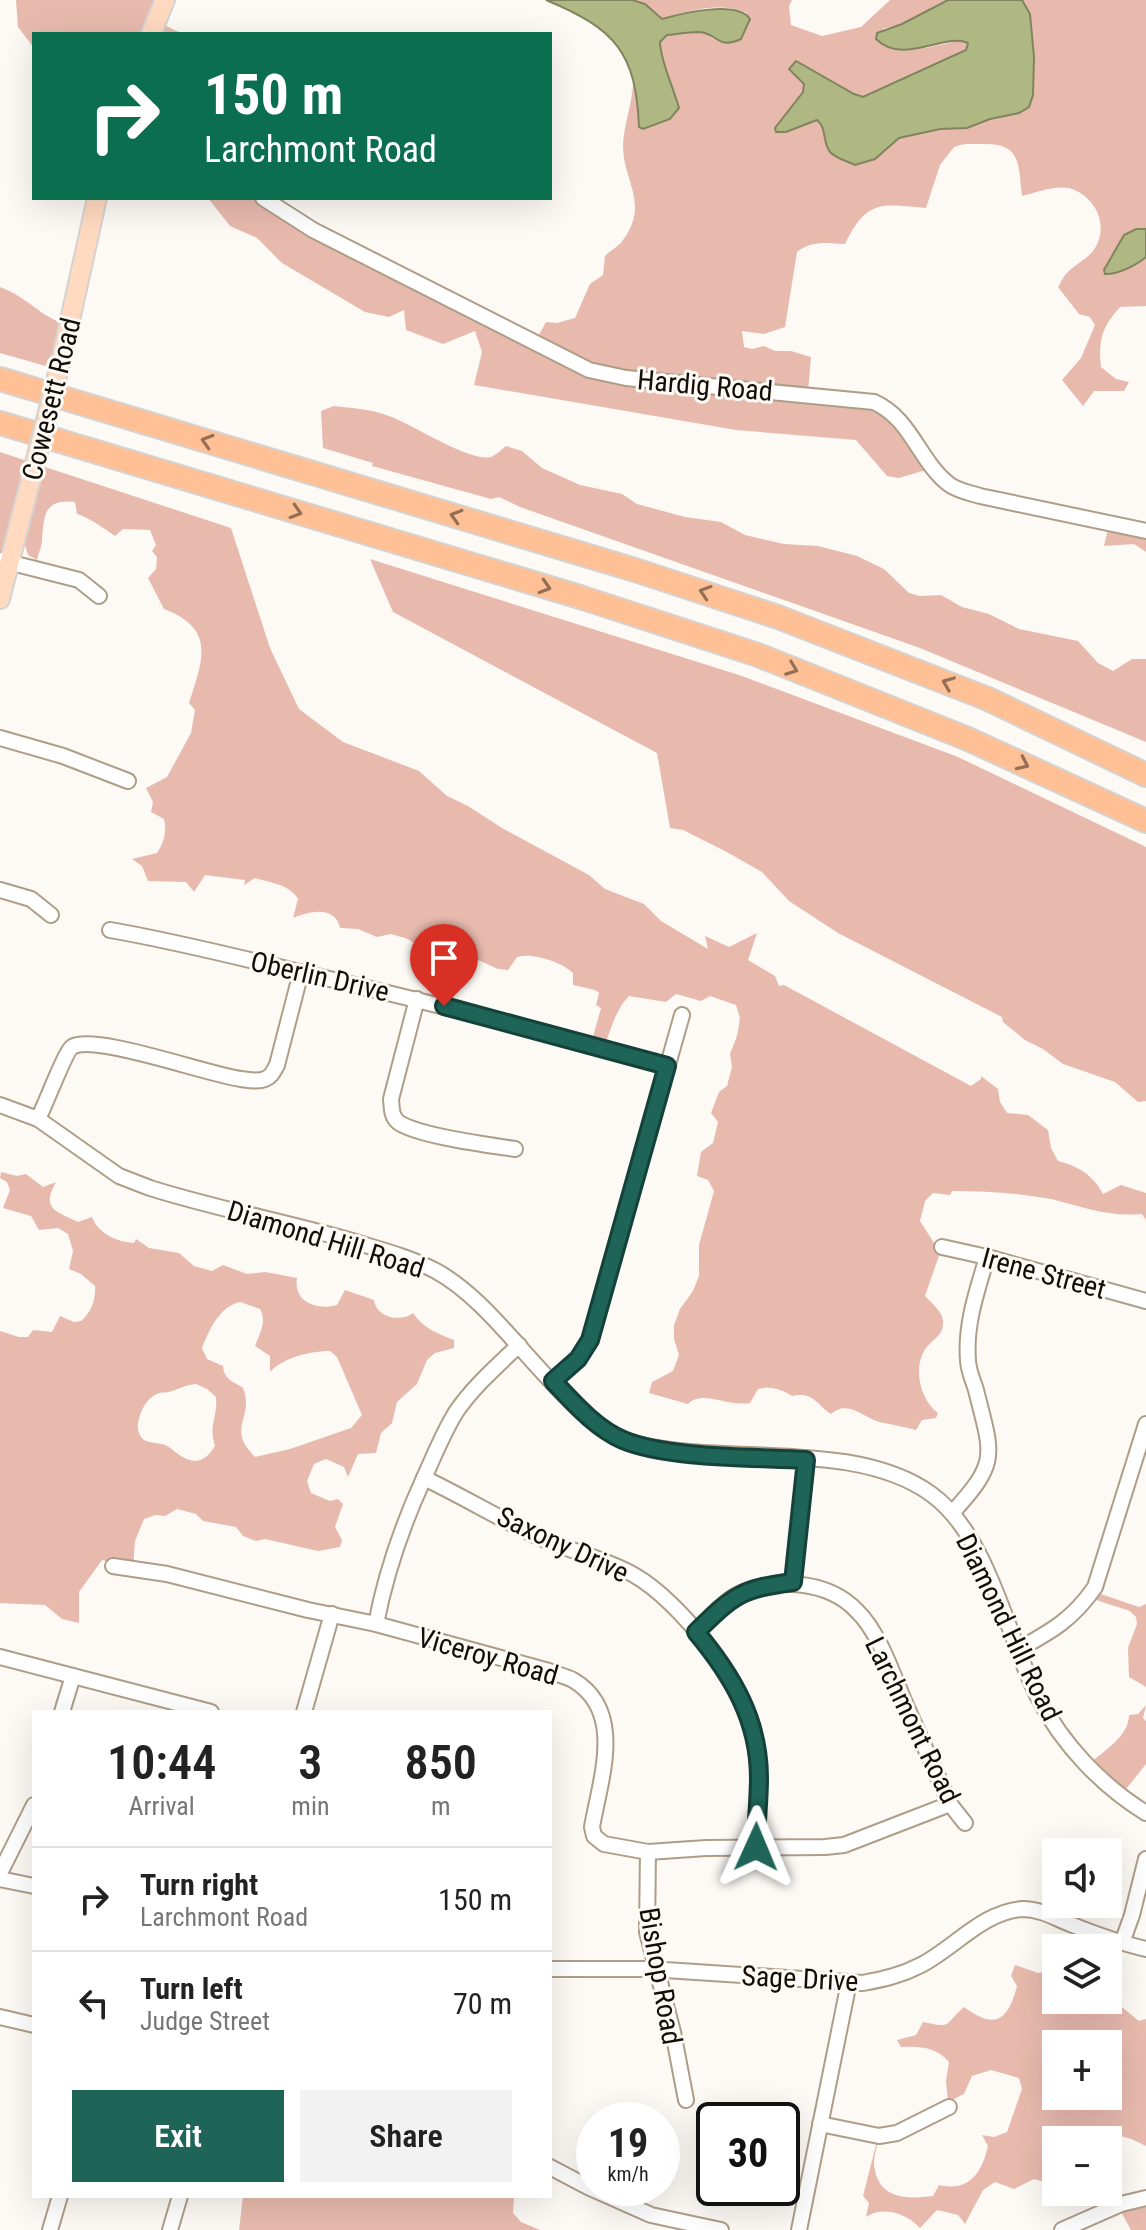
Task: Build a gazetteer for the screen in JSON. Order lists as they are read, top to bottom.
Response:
{
  "streets": {
    "main road": ["Cowesett Road"],
    "street": [
      "Hardig Road",
      "Oberlin Drive",
      "Diamond Hill Road",
      "Irene Street",
      "Saxony Drive",
      "Viceroy Road",
      "Larchmont Road",
      "Bishop Road",
      "Sage Drive"
    ]
  },
  "crossings": [
    ["Saxony Drive", "Viceroy Road"],
    ["Saxony Drive", "Larchmont Road"],
    ["Viceroy Road", "Larchmont Road"],
    ["Viceroy Road", "Bishop Road"],
    ["Bishop Road", "Sage Drive"]
  ],
  "page": {
    "turn": ["150 m", "Larchmont Road"],
    "eta": [
      "10:44",
      "Arrival",
      "3",
      "min",
      "850",
      "m"
    ],
    "map_buttons": ["+", "−"],
    "list": [
      {
        "name": "Turn right",
        "note": "Larchmont Road",
        "value": "150 m"
      },
      {
        "name": "Turn left",
        "note": "Judge Street",
        "value": "70 m"
      }
    ],
    "buttons": ["Exit", "Share"],
    "speed": "19 km/h",
    "limit": "30"
  }
}
